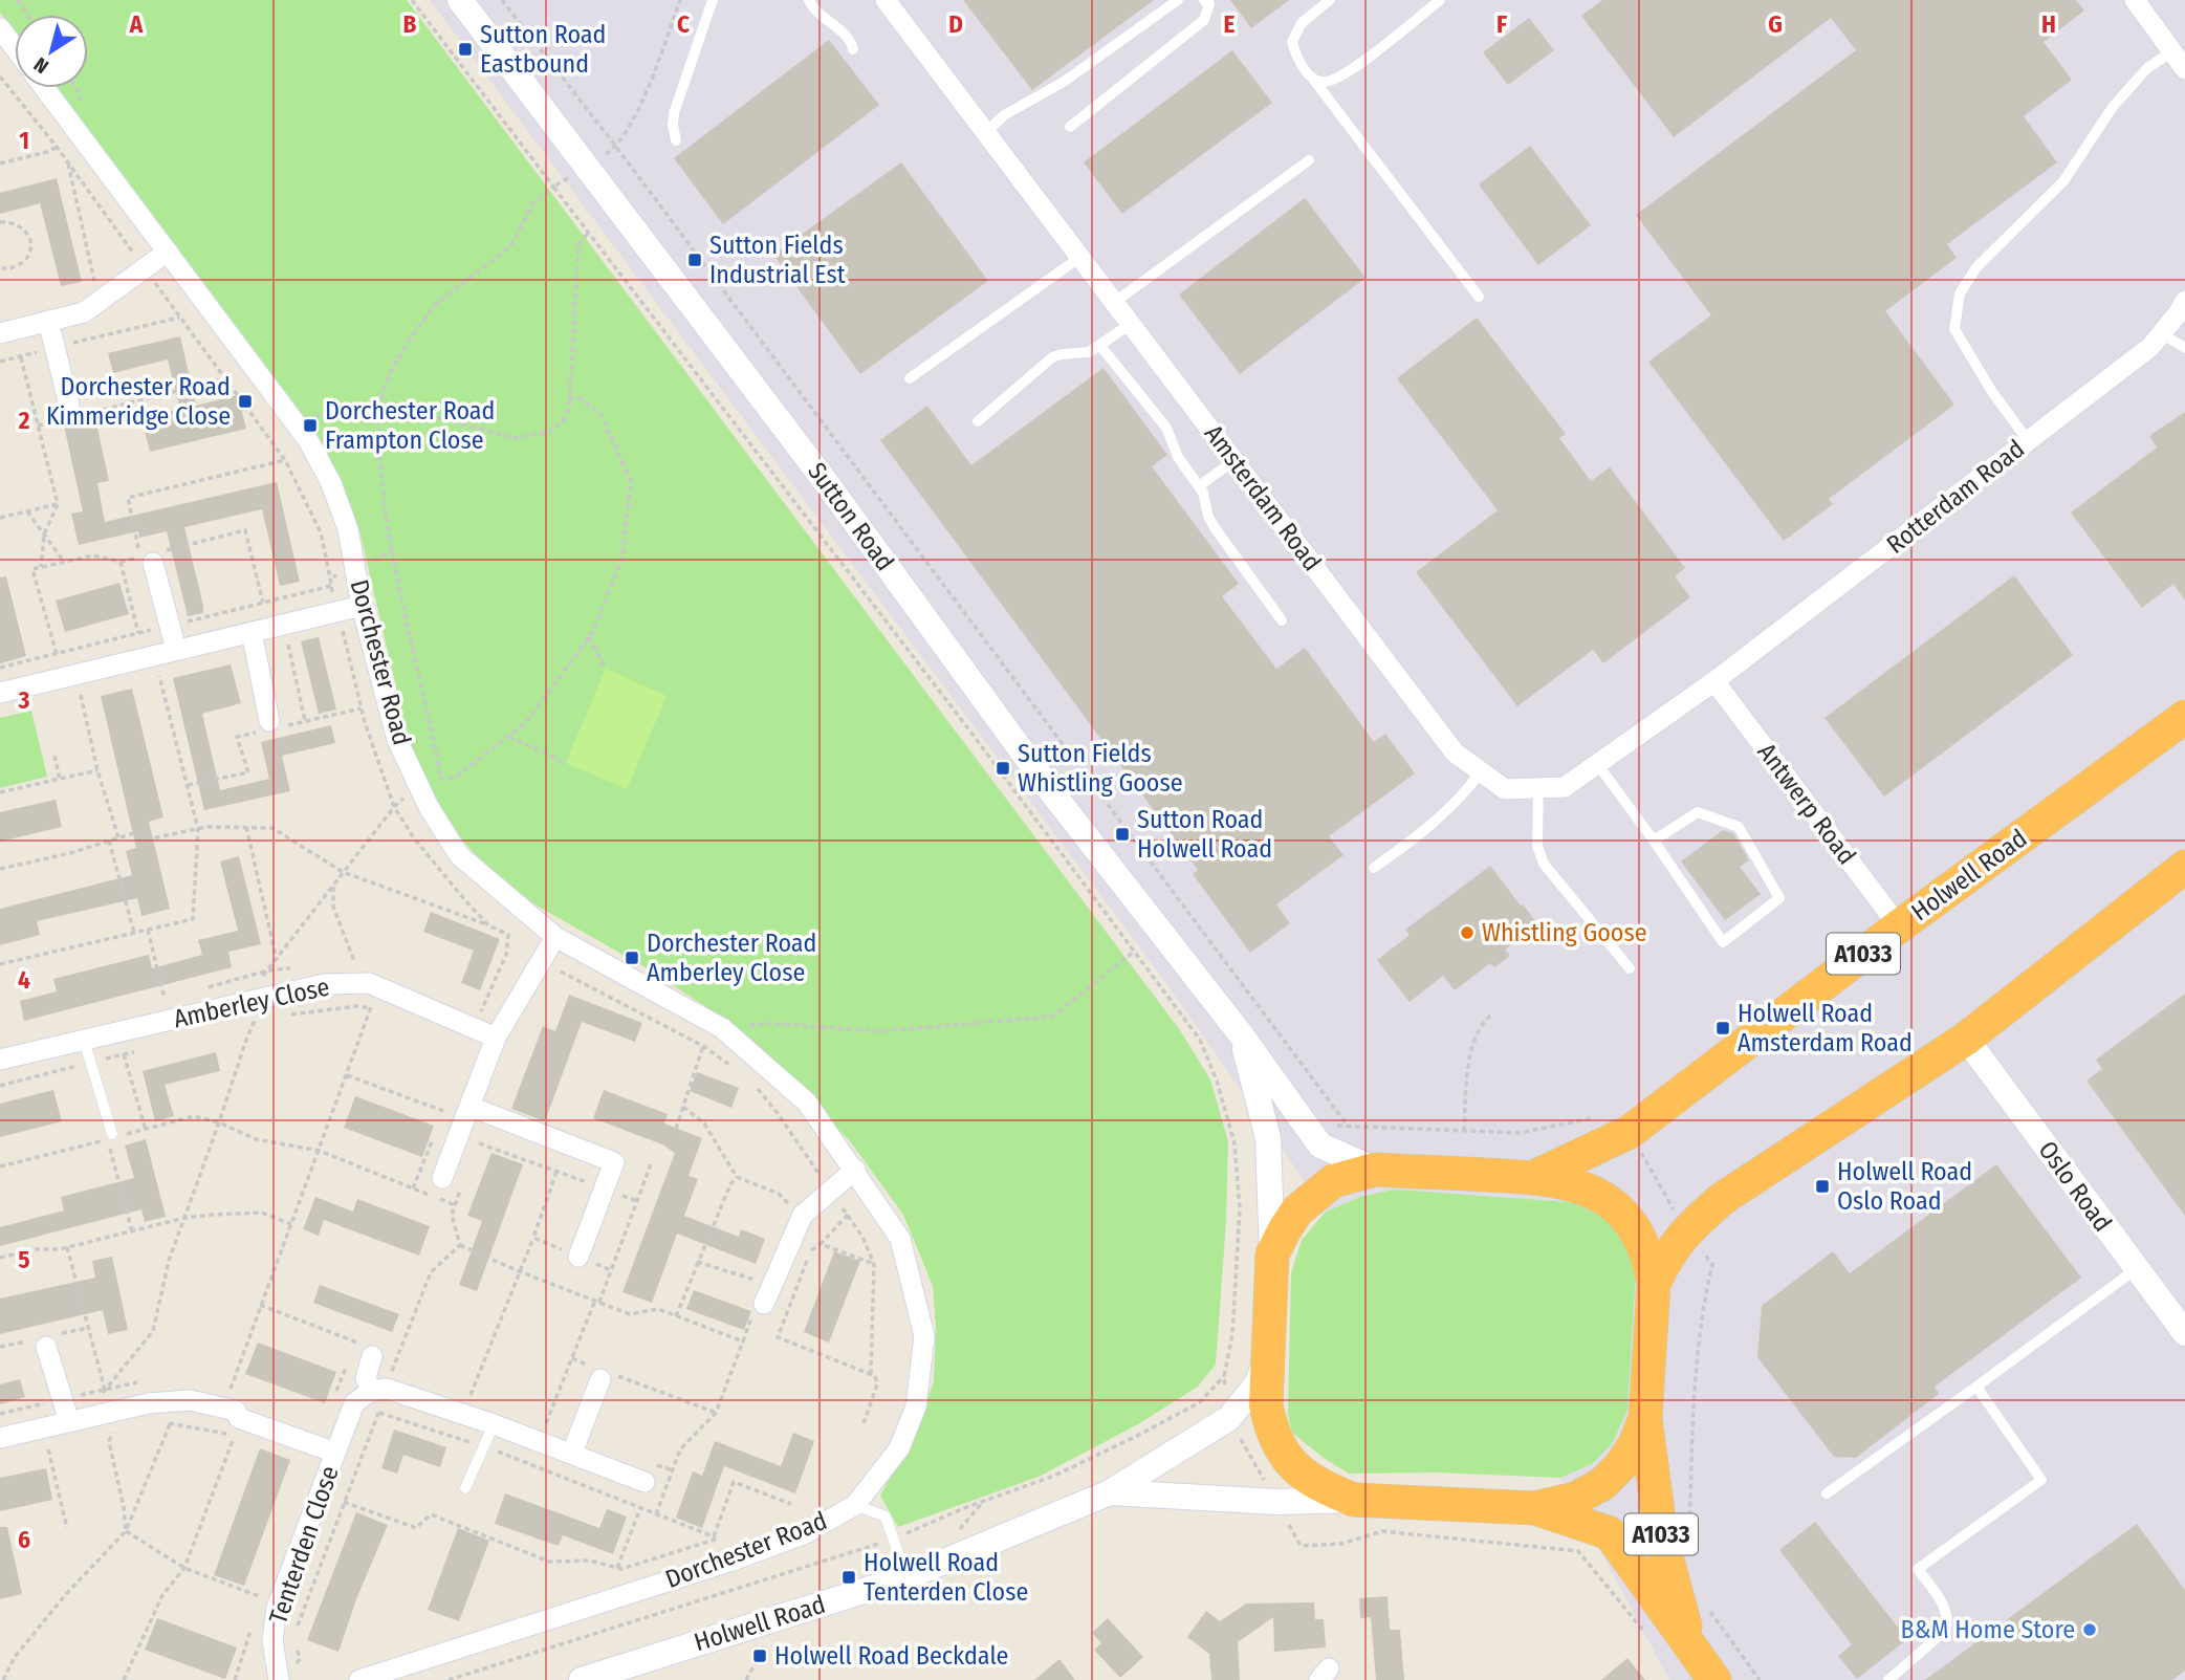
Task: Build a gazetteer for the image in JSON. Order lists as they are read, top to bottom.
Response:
{
  "streets": {
    "highway": ["Holwell Road", "A1033"],
    "street": [
      "Rotterdam Road",
      "Amsterdam Road",
      "Sutton Road",
      "Dorchester Road",
      "Antwerp Road",
      "Amberley Close",
      "Oslo Road",
      "Tenterden Close"
    ]
  },
  "crossings": [
    ["Rotterdam Road", "Amsterdam Road"],
    ["Rotterdam Road", "Antwerp Road"],
    ["Amsterdam Road", "Antwerp Road"],
    ["Antwerp Road", "Holwell Road"]
  ],
  "places": {
    "transit": [
      "Sutton Road Eastbound",
      "Sutton Fields Industrial Est",
      "Dorchester Road Kimmeridge Close",
      "Dorchester Road Frampton Close",
      "Sutton Fields Whistling Goose",
      "Sutton Road Holwell Road",
      "Dorchester Road Amberley Close",
      "Holwell Road Amsterdam Road",
      "Holwell Road Oslo Road",
      "Holwell Road Tenterden Close",
      "Holwell Road Beckdale"
    ],
    "other": ["Whistling Goose", "B&M Home Store"]
  },
  "north": "bottom left",
  "grid": {
    "columns": [
      "A",
      "B",
      "C",
      "D",
      "E",
      "F",
      "G",
      "H"
    ],
    "rows": [
      "1",
      "2",
      "3",
      "4",
      "5",
      "6"
    ]
  }
}
